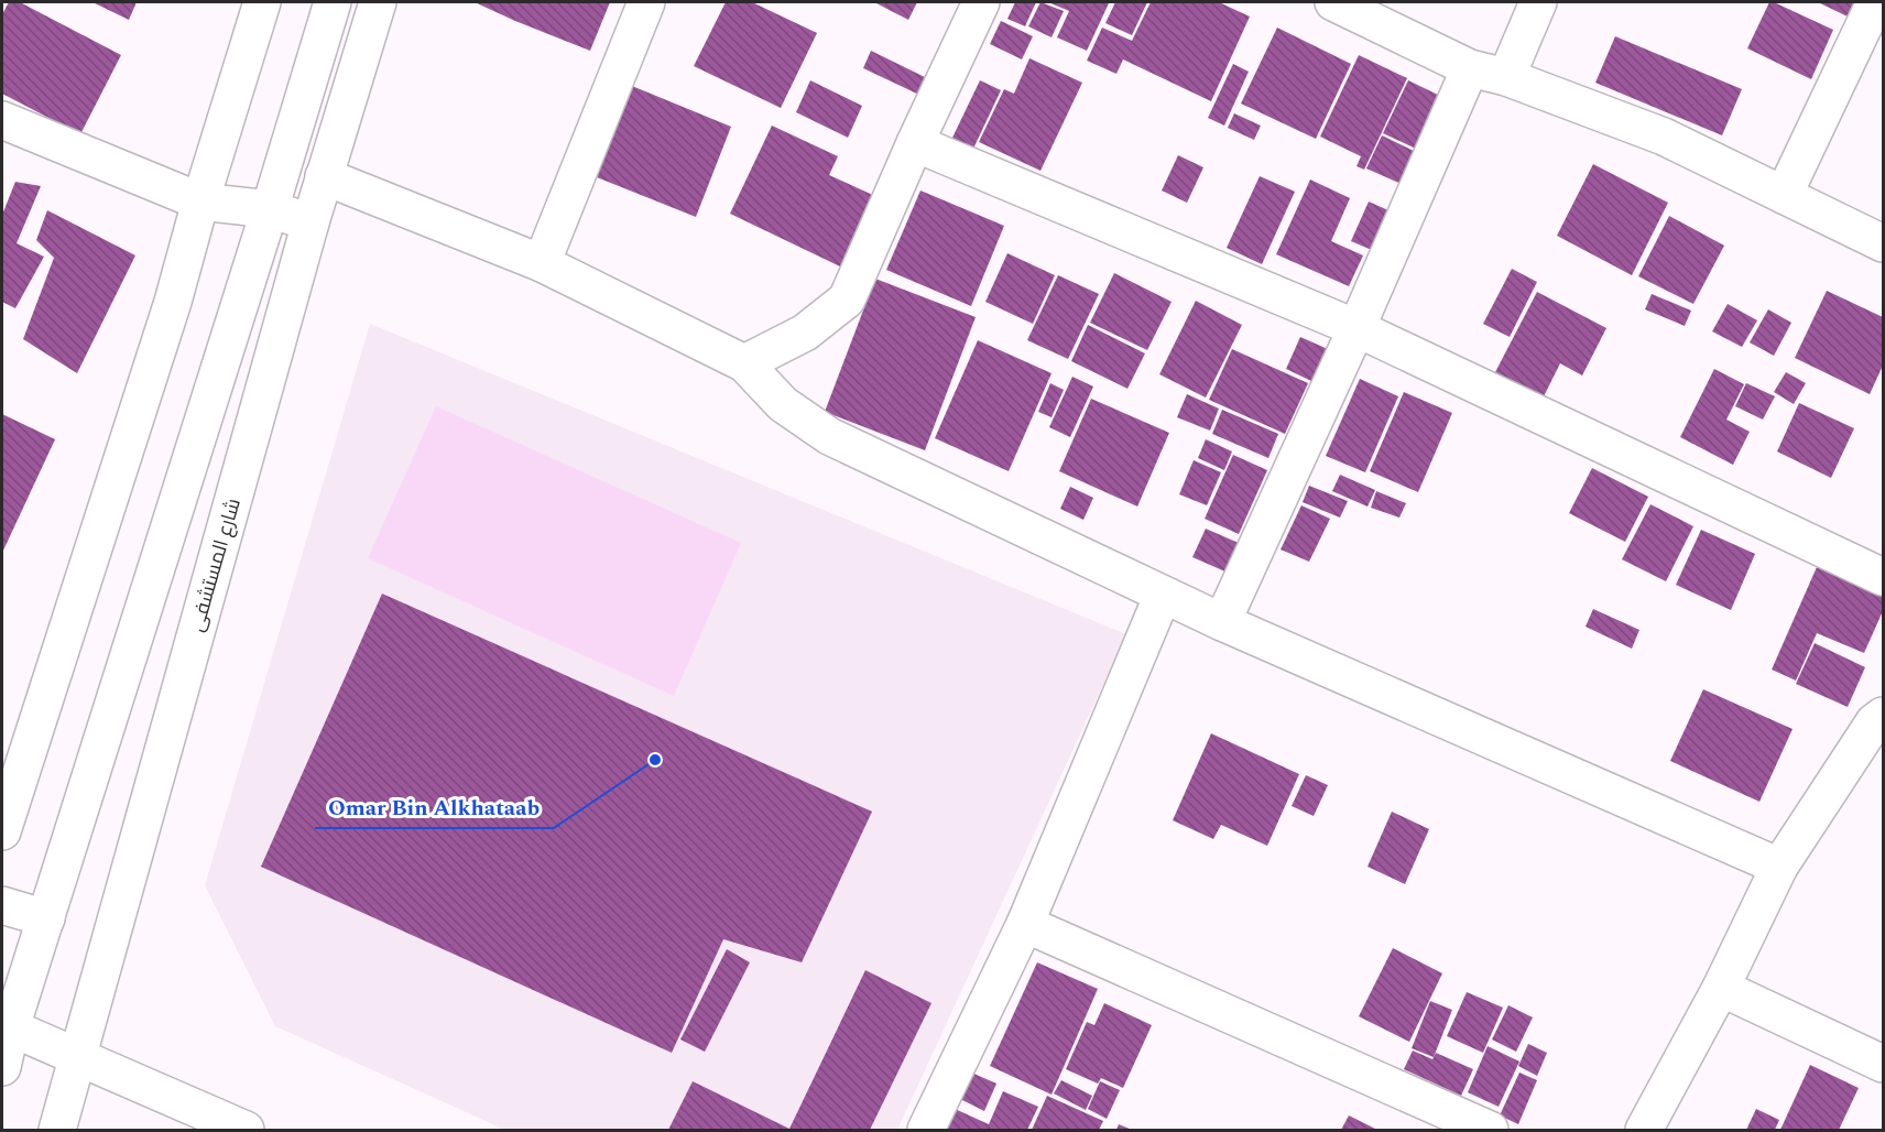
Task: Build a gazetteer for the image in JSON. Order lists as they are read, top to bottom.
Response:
{
  "streets": {
    "street": ["شارع المستشفى"]
  },
  "places": ["Omar Bin Alkhataab"]
}
